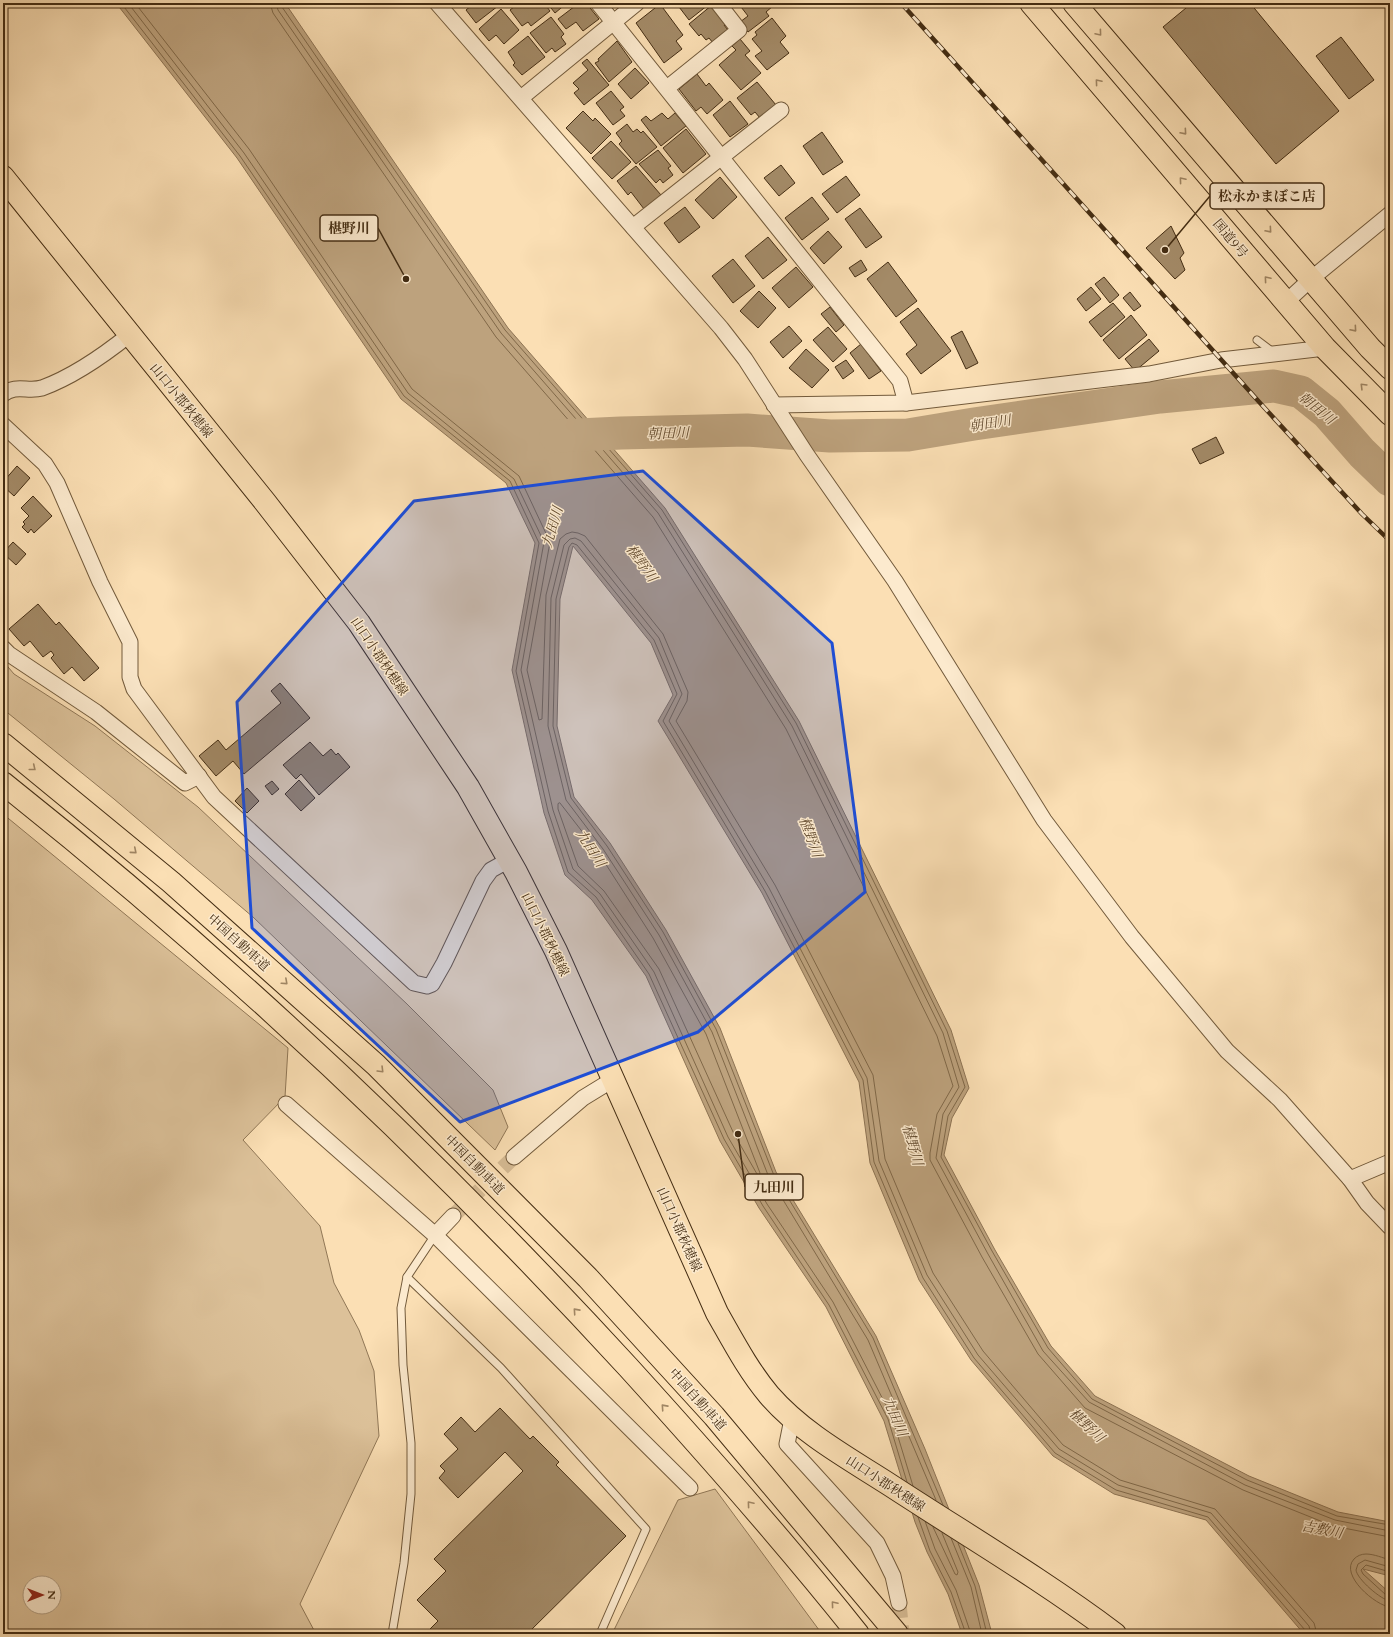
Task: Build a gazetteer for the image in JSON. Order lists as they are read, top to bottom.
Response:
{
  "streets": {
    "main road": ["国道9号", "山口小郡秋穂線", "中国自動車道"]
  },
  "water": [
    "朝田川",
    "九田川",
    "椹野川",
    "吉敷川"
  ],
  "places": ["松永かまぼこ店", "椹野川", "九田川"],
  "north": "right"
}
